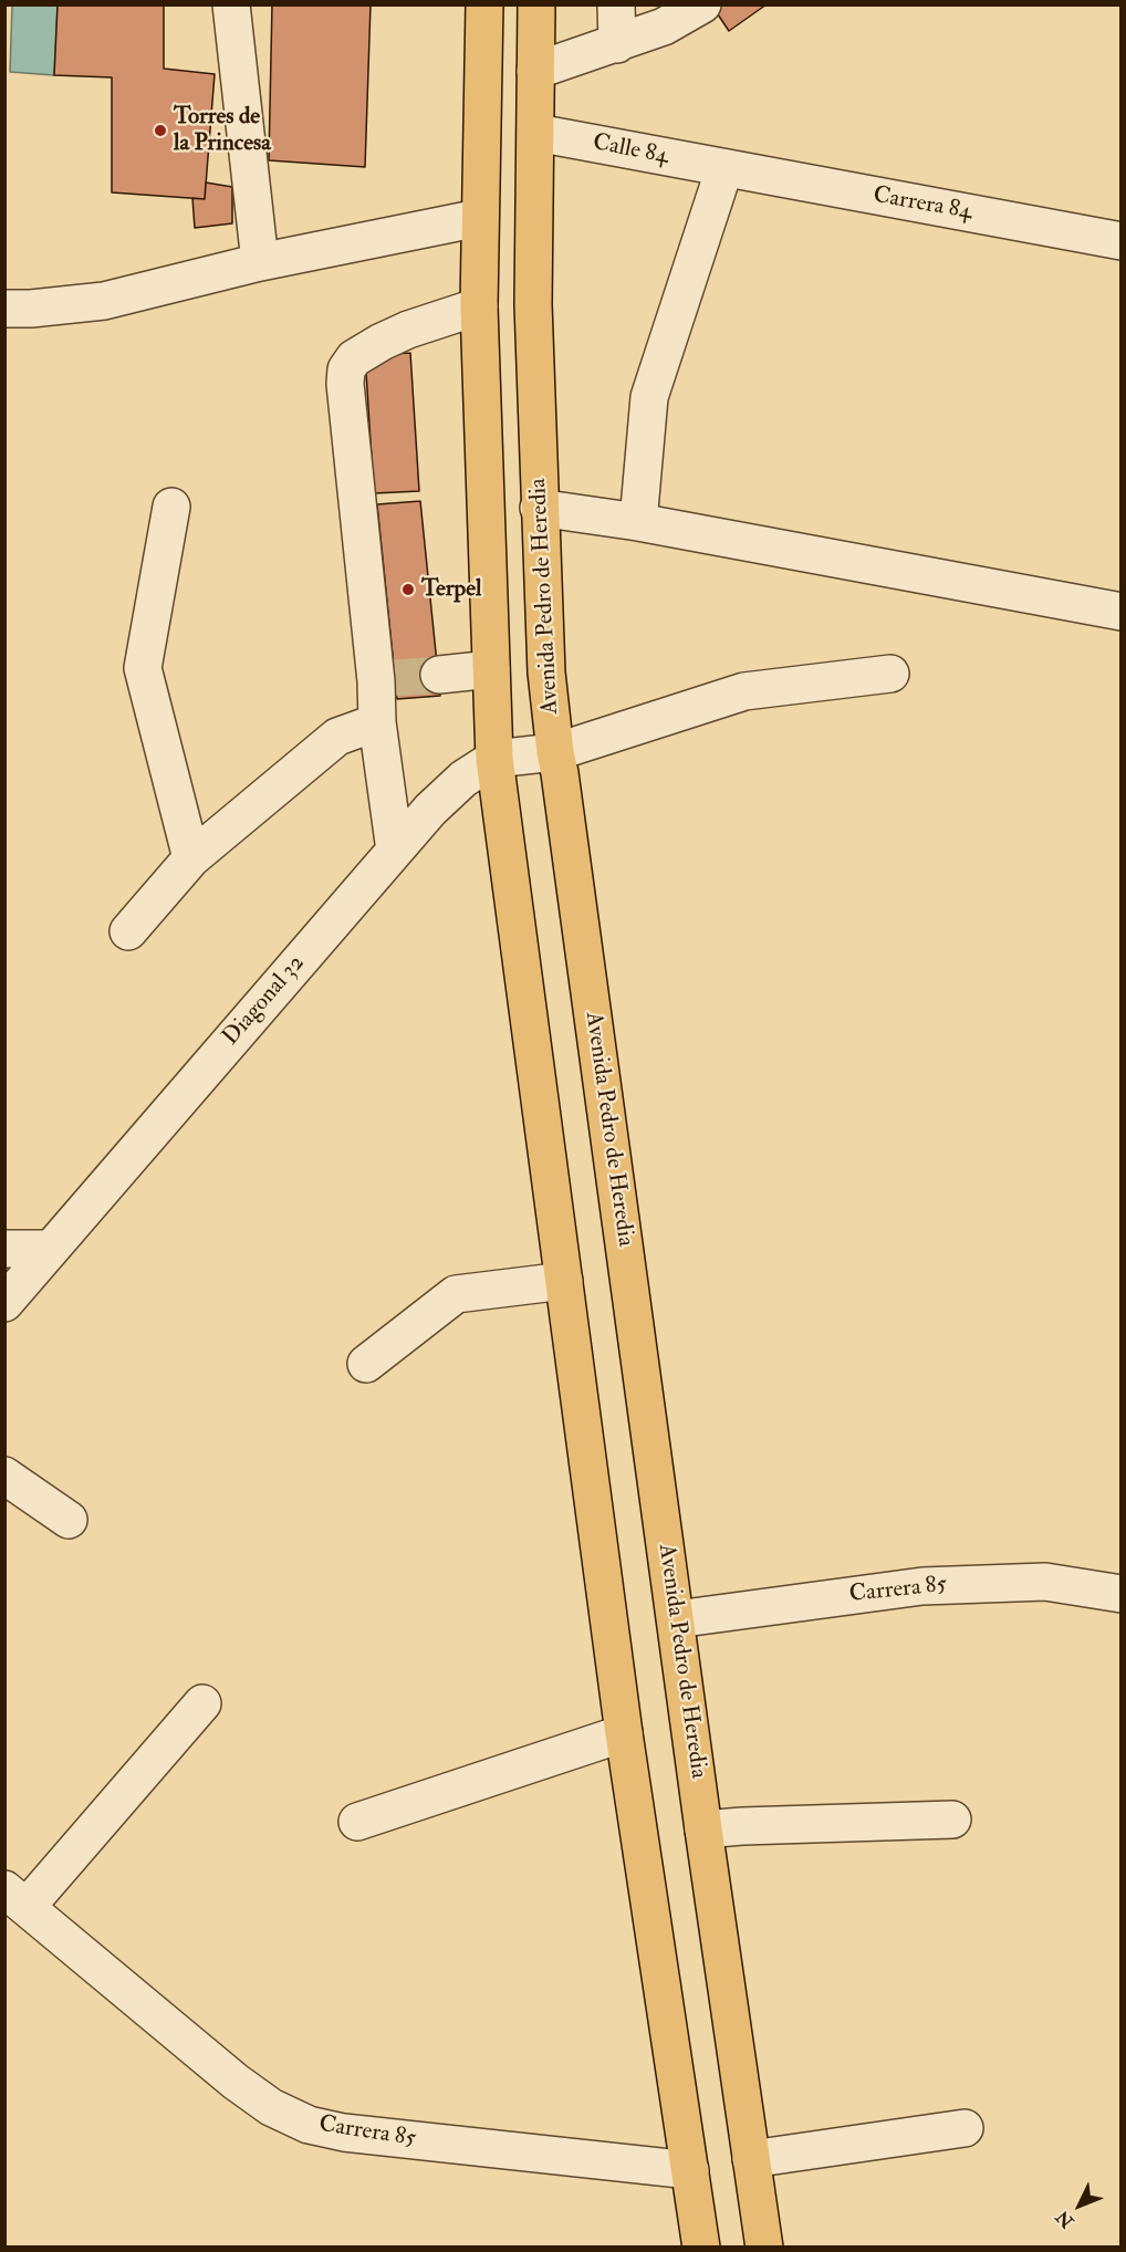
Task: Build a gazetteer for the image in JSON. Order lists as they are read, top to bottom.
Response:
{
  "streets": {
    "highway": ["Avenida Pedro de Heredia"],
    "street": [
      "Calle 84",
      "Carrera 84",
      "Diagonal 32",
      "Carrera 85"
    ]
  },
  "crossings": [
    ["Calle 84", "Carrera 84"],
    ["Calle 84", "Avenida Pedro de Heredia"],
    ["Avenida Pedro de Heredia", "Diagonal 32"],
    ["Avenida Pedro de Heredia", "Carrera 85"]
  ],
  "places": ["Torres de la Princesa", "Terpel"],
  "north": "bottom left"
}
